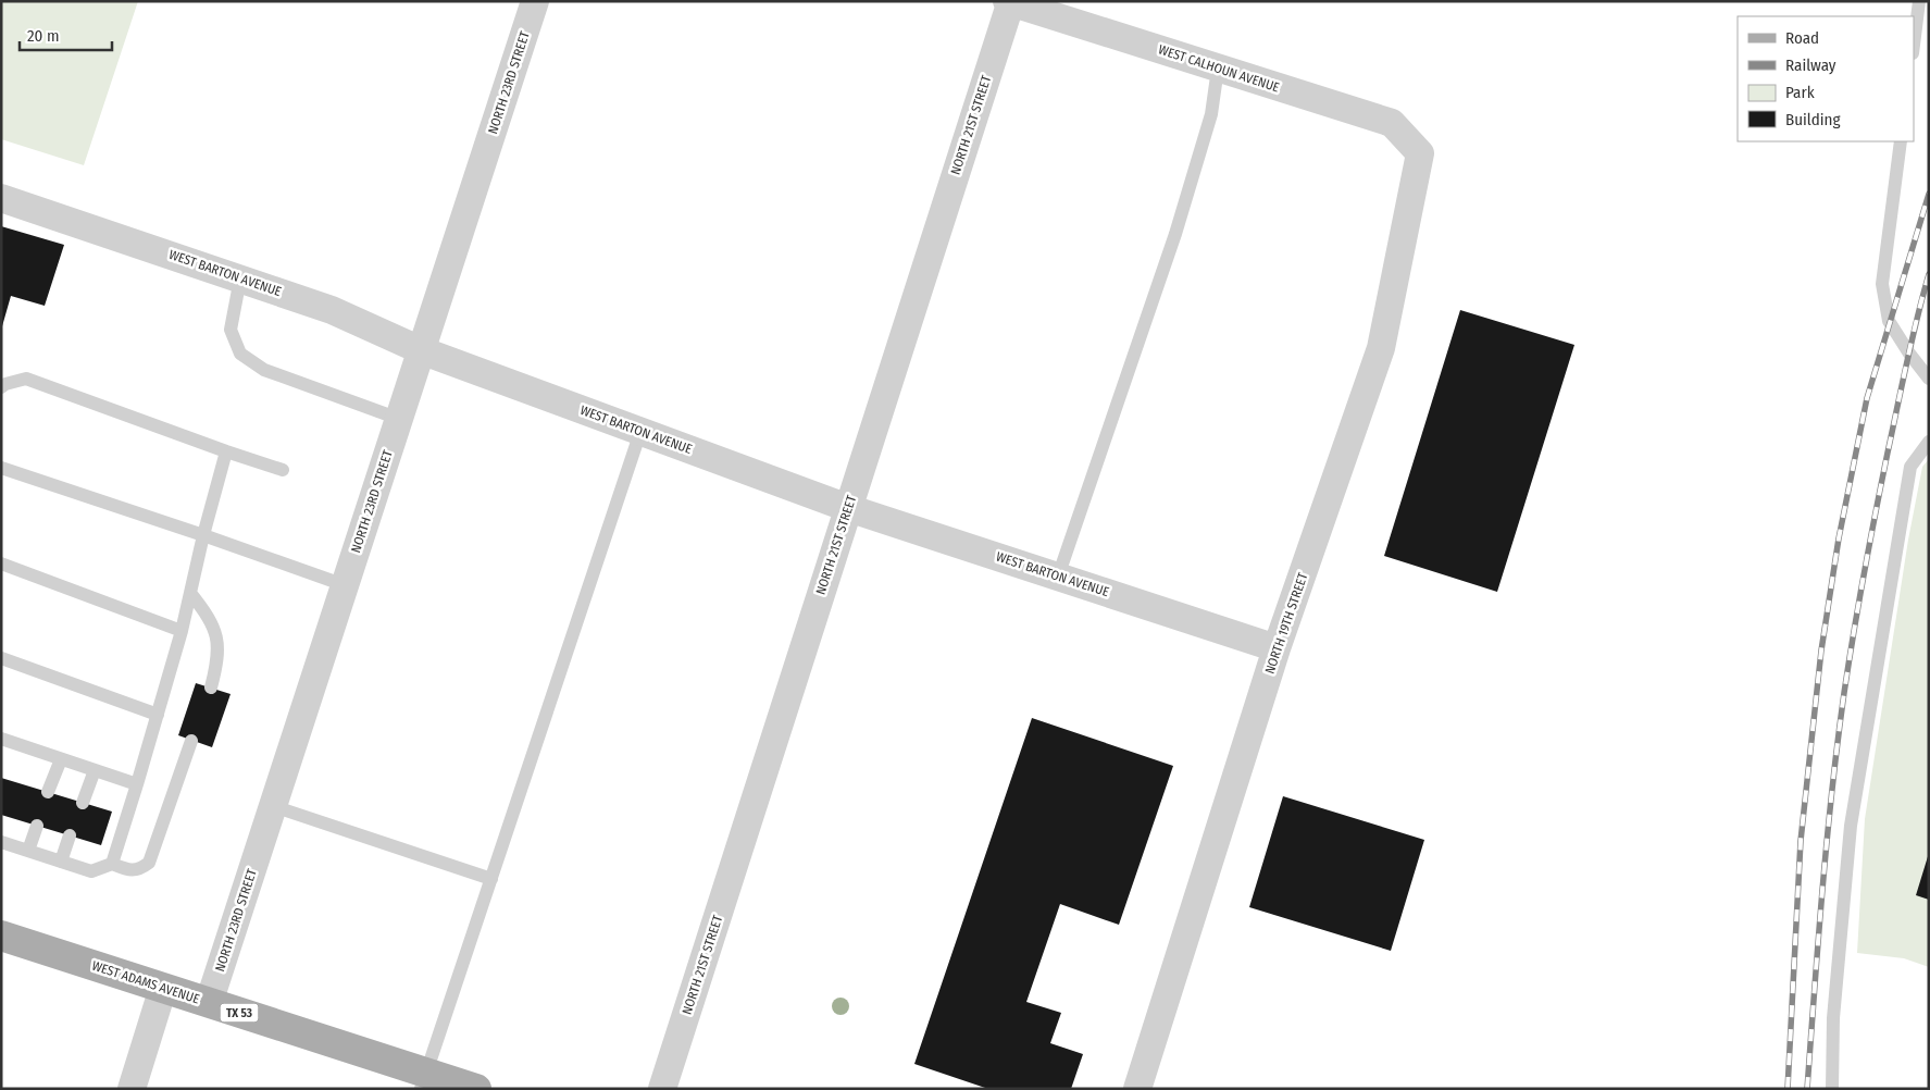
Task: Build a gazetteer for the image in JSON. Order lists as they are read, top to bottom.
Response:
{
  "streets": {
    "main road": ["WEST ADAMS AVENUE", "TX 53"],
    "street": [
      "WEST CALHOUN AVENUE",
      "NORTH 23RD STREET",
      "NORTH 21ST STREET",
      "WEST BARTON AVENUE",
      "NORTH 19TH STREET"
    ]
  },
  "crossings": [
    ["WEST CALHOUN AVENUE", "NORTH 21ST STREET"],
    ["WEST CALHOUN AVENUE", "NORTH 19TH STREET"],
    ["NORTH 23RD STREET", "WEST BARTON AVENUE"],
    ["NORTH 23RD STREET", "WEST ADAMS AVENUE"],
    ["NORTH 21ST STREET", "WEST BARTON AVENUE"],
    ["WEST BARTON AVENUE", "NORTH 19TH STREET"]
  ],
  "legend": [
    "Road",
    "Railway",
    "Park",
    "Building"
  ],
  "scale_bar": "20 m"
}
